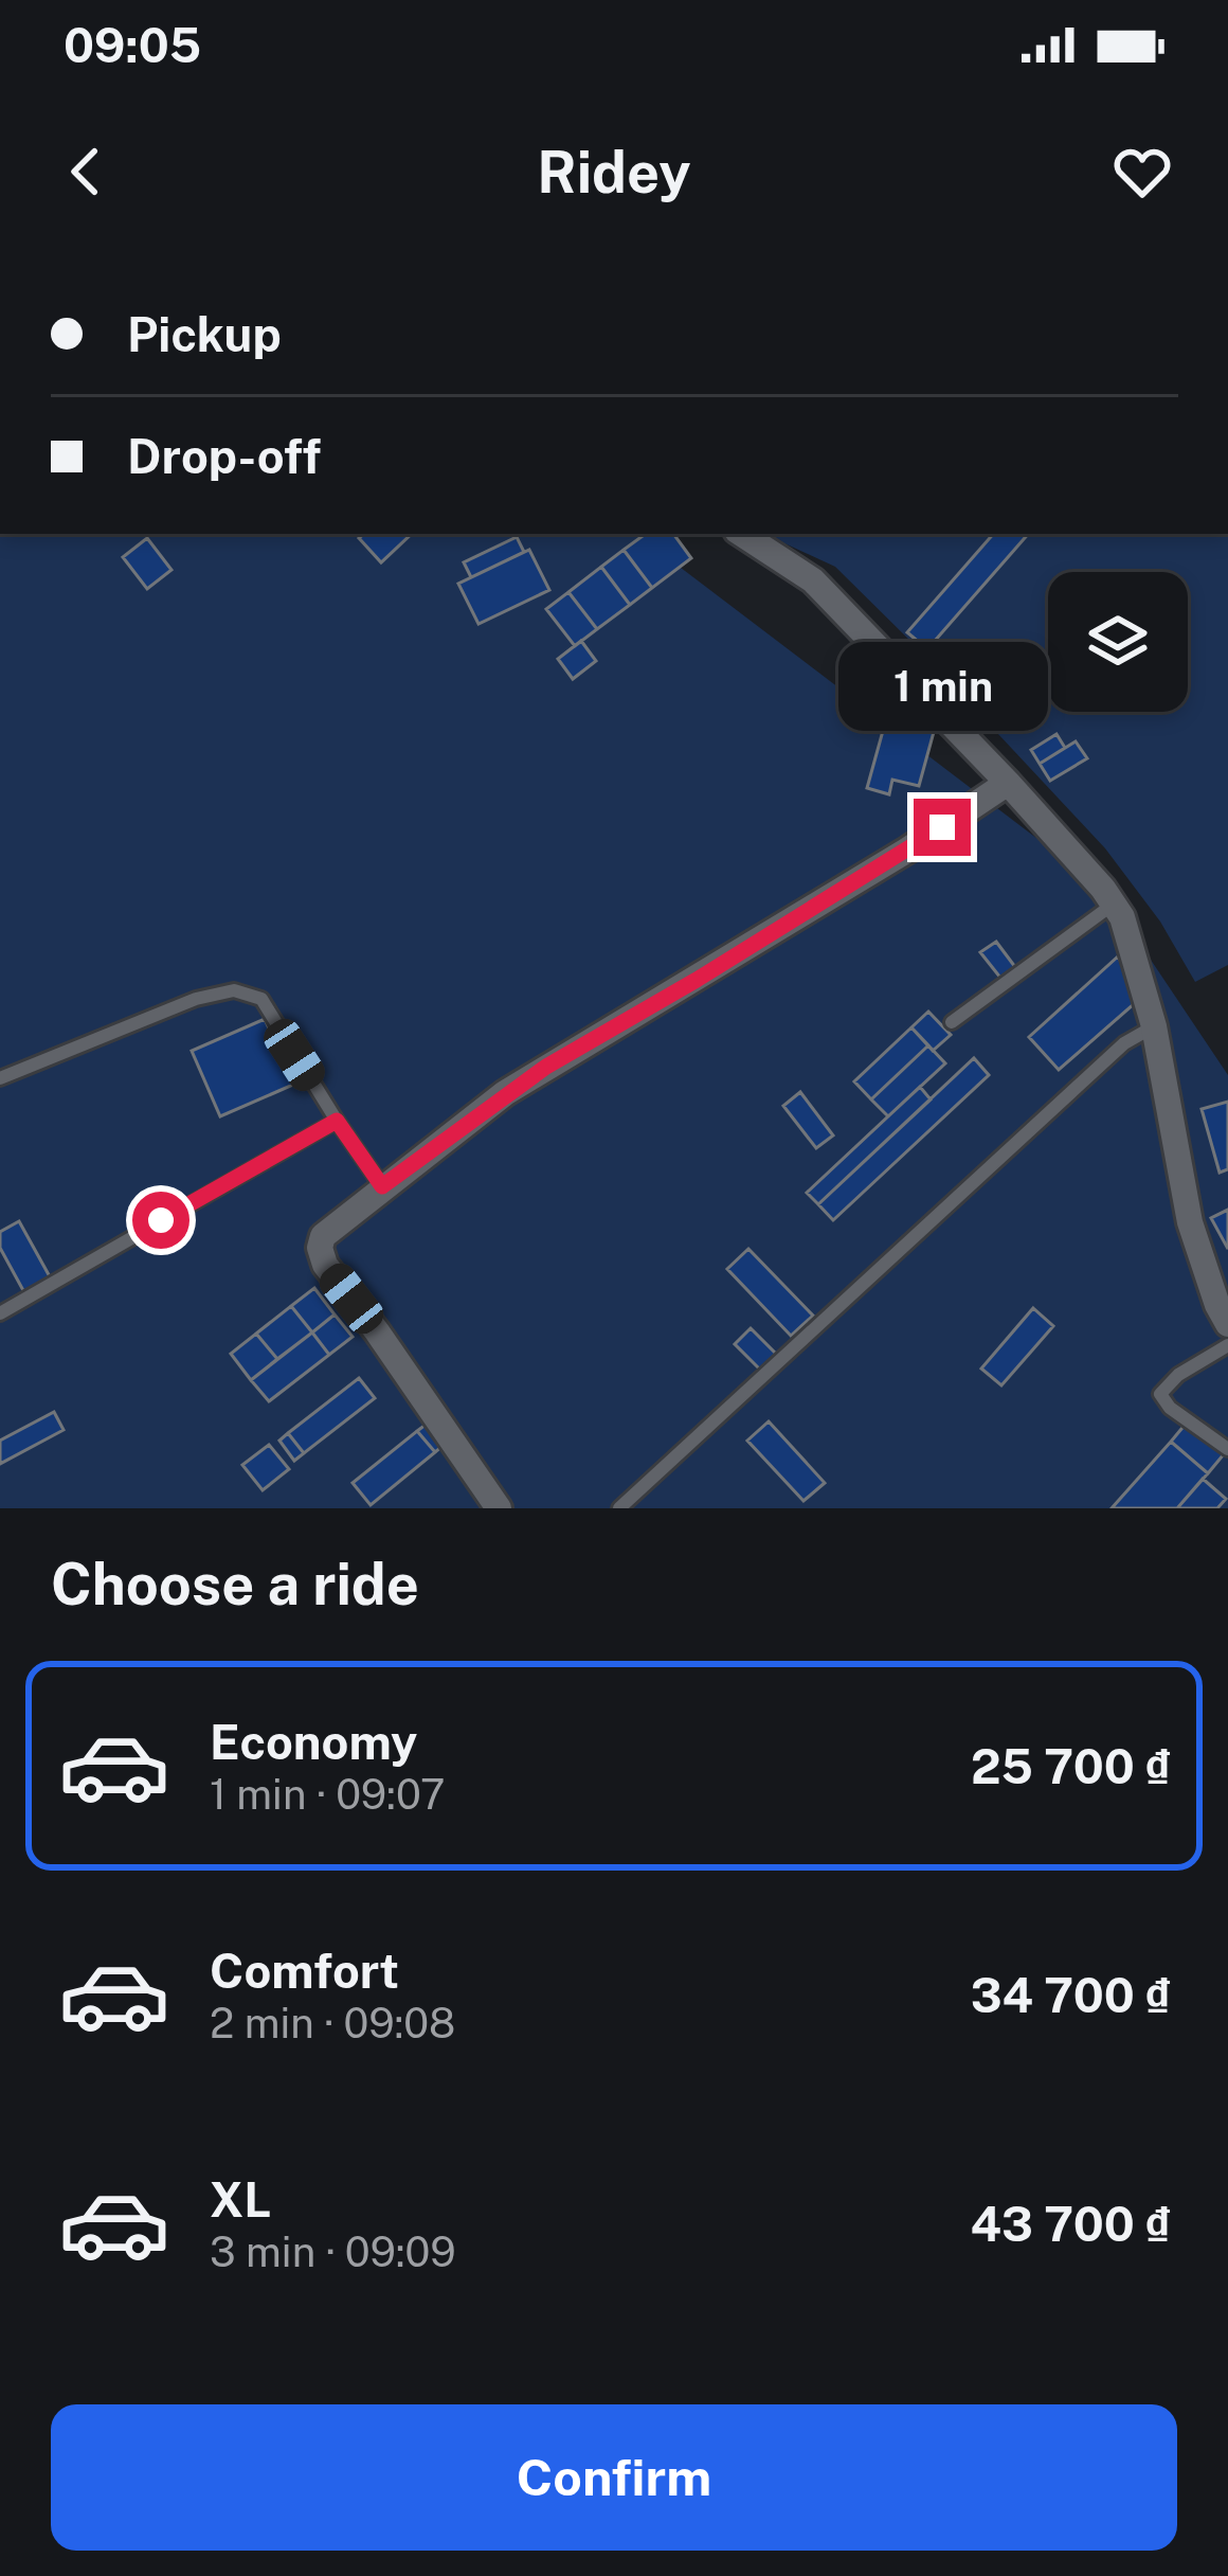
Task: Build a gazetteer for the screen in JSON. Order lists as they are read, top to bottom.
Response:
{
  "page": {
    "status": "09:05",
    "header": "Ridey",
    "banner": ["Pickup", "Drop-off"],
    "bubble": "1 min",
    "heading": "Choose a ride",
    "list": [
      {
        "name": "Economy",
        "note": "1 min · 09:07",
        "value": "25 700 ₫"
      },
      {
        "name": "Comfort",
        "note": "2 min · 09:08",
        "value": "34 700 ₫"
      },
      {
        "name": "XL",
        "note": "3 min · 09:09",
        "value": "43 700 ₫"
      }
    ],
    "buttons": "Confirm"
  }
}
